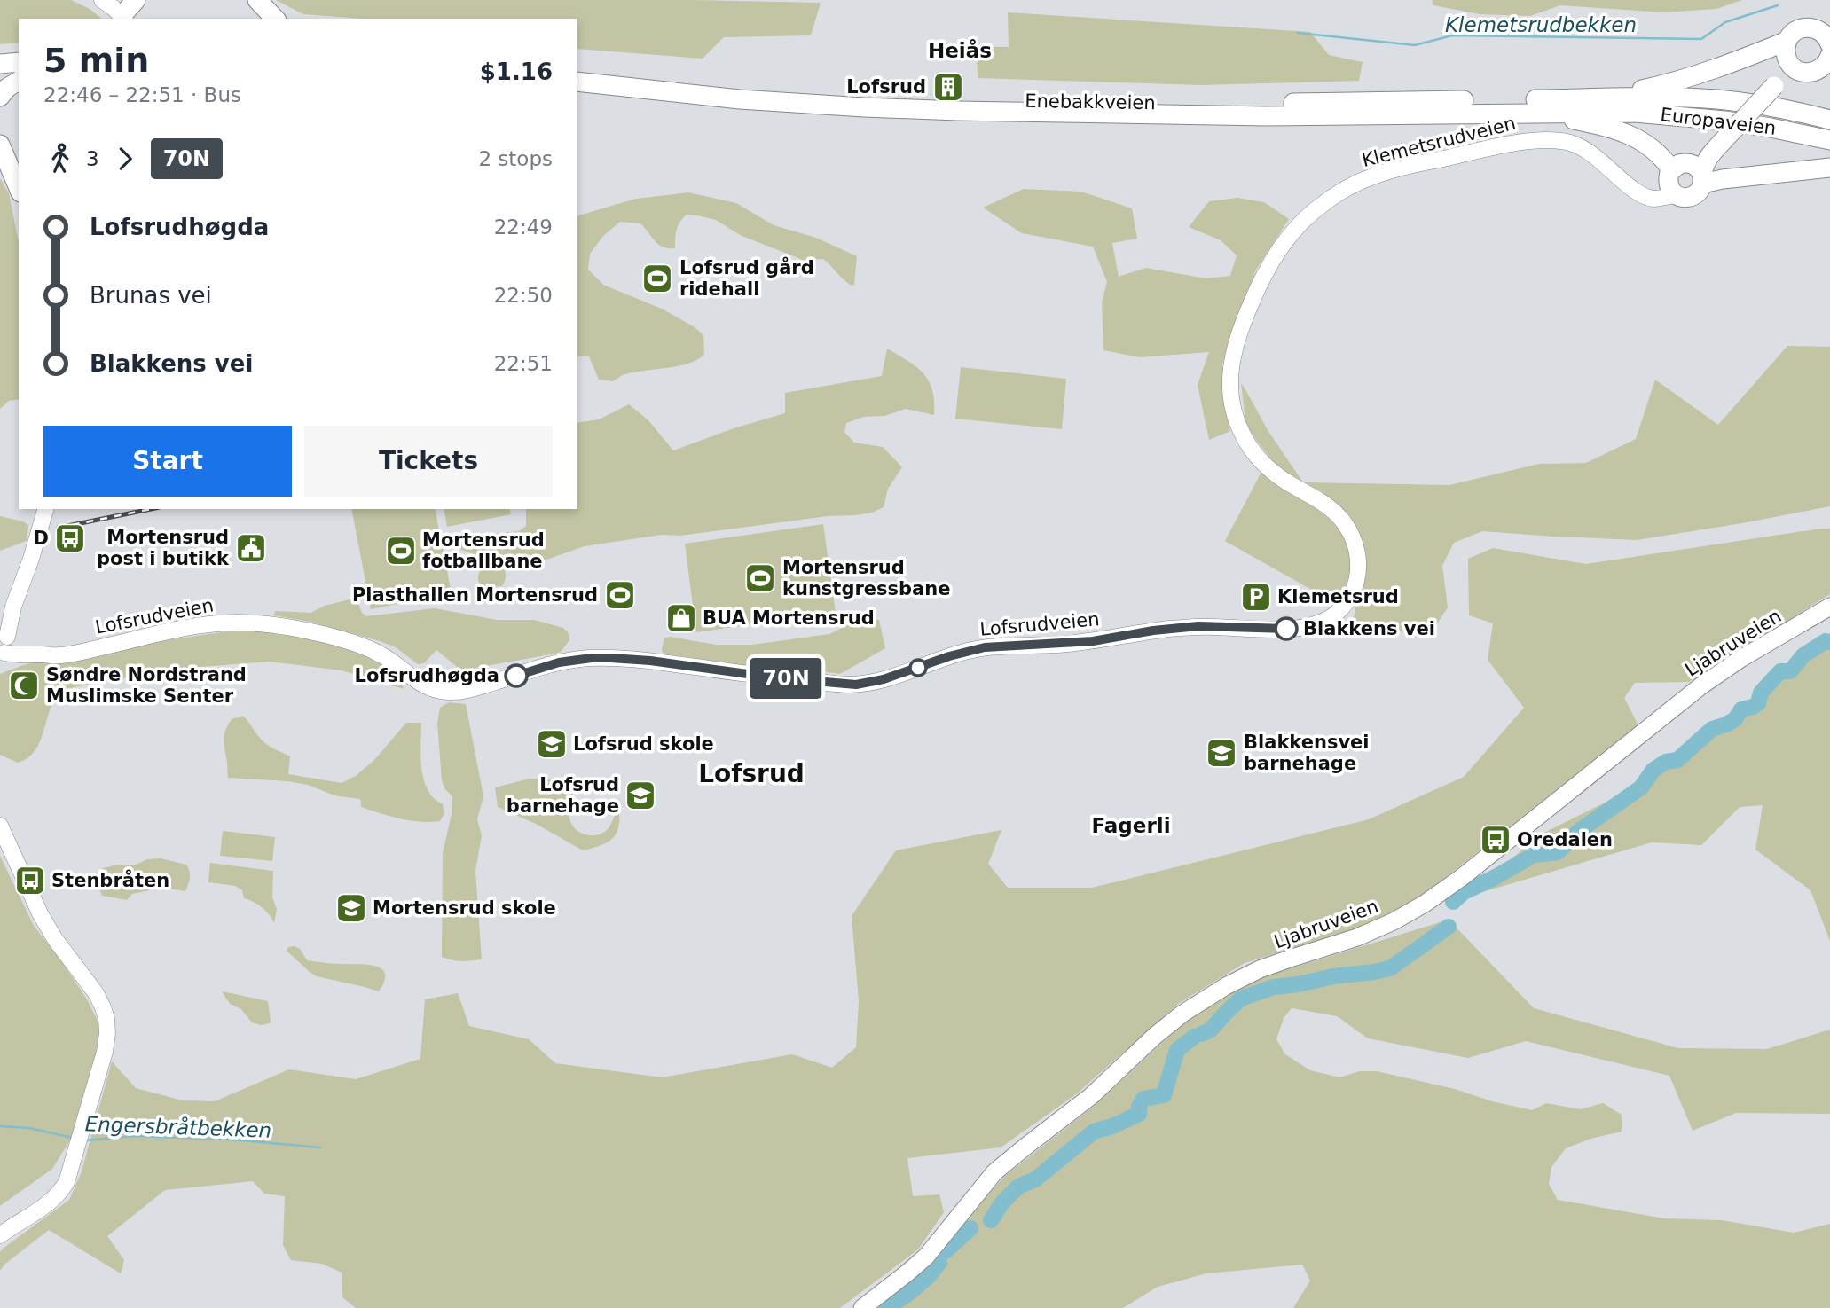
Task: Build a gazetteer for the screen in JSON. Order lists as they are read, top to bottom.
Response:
{
  "streets": {
    "highway": ["Enebakkveien", "Europaveien"],
    "main road": ["Ljabruveien"],
    "street": ["Klemetsrudveien", "Lofsrudveien"]
  },
  "crossings": [
    ["Enebakkveien", "Europaveien"],
    ["Klemetsrudveien", "Lofsrudveien"]
  ],
  "districts": ["Heiås", "Lofsrud", "Fagerli"],
  "water": ["Klemetsrudbekken", "Engersbråtbekken"],
  "places": {
    "building": ["Lofsrud"],
    "sports": [
      "Lofsrud gård ridehall",
      "Mortensrud fotballbane",
      "Mortensrud kunstgressbane",
      "Plasthallen Mortensrud"
    ],
    "bus stop": ["D", "Oredalen", "Stenbråten"],
    "public building": ["Mortensrud post i butikk"],
    "parking": ["Klemetsrud"],
    "shop": ["BUA Mortensrud"],
    "other": ["Blakkens vei", "Lofsrudhøgda"],
    "mosque": ["Søndre Nordstrand Muslimske Senter"],
    "school or university": [
      "Lofsrud skole",
      "Blakkensvei barnehage",
      "Lofsrud barnehage",
      "Mortensrud skole"
    ]
  },
  "lines": ["bus line 70N"],
  "page": {
    "on_map": "70N",
    "heading": ["5 min", "22:46 – 22:51 · Bus", "$1.16"],
    "legs": ["3", "70N", "2 stops"],
    "list": [
      {
        "name": "Lofsrudhøgda",
        "value": "22:49"
      },
      {
        "name": "Brunas vei",
        "value": "22:50"
      },
      {
        "name": "Blakkens vei",
        "value": "22:51"
      }
    ],
    "buttons": ["Start", "Tickets"]
  }
}
